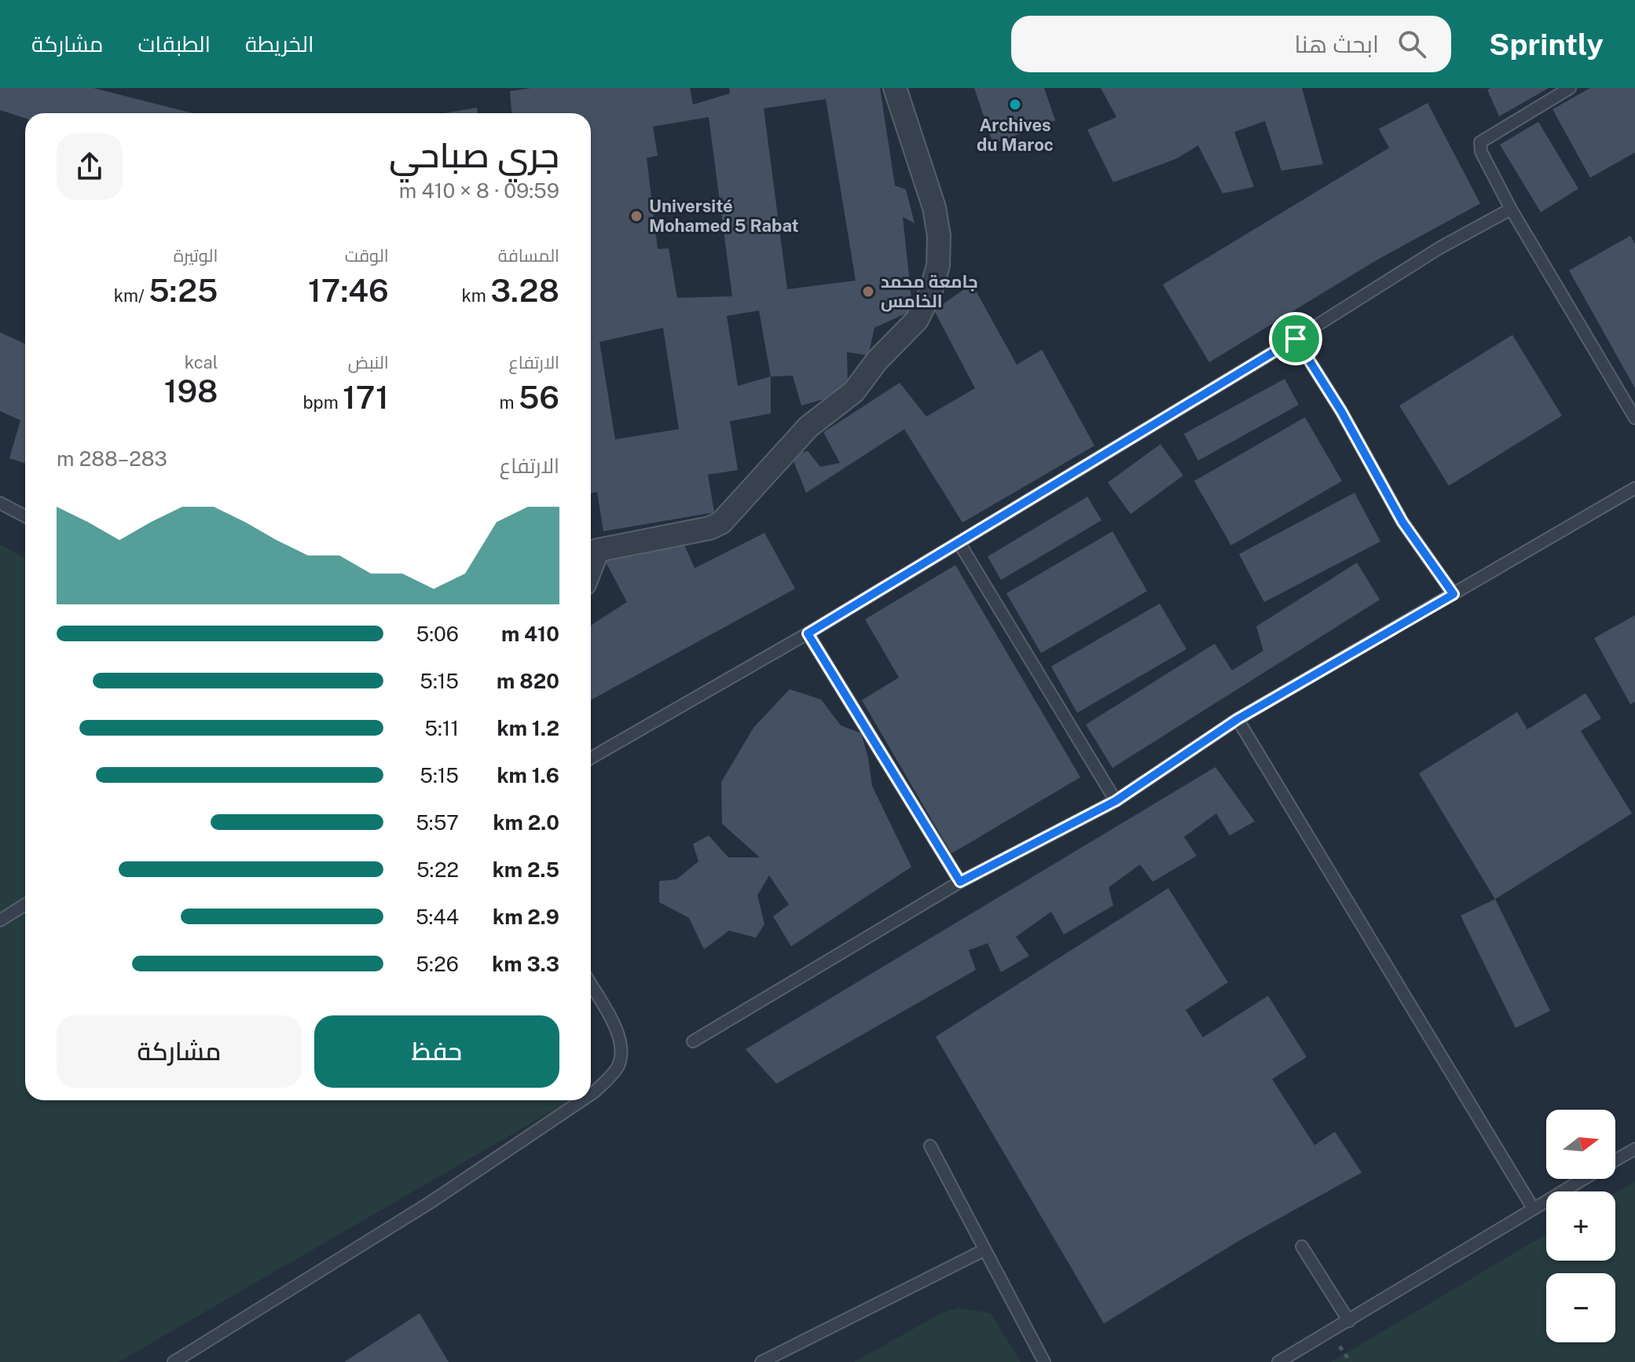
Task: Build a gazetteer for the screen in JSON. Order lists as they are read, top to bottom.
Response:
{
  "places": ["Archives du Maroc", "Université Mohamed 5 Rabat", "جامعة محمد الخامس"],
  "north": "right",
  "page": {
    "header": "Sprintly",
    "search": "ابحث هنا",
    "nav": ["الخريطة", "الطبقات", "مشاركة"],
    "heading": ["جري صباحي", "09:59 · 8 × 410 m"],
    "stats": [
      ["المسافة", "3.28 km"],
      ["الوقت", "17:46"],
      ["الوتيرة", "5:25 /km"],
      ["الارتفاع", "56 m"],
      ["النبض", "171 bpm"],
      ["kcal", "198"]
    ],
    "chart": ["الارتفاع", "283–288 m"],
    "list": [
      {
        "name": "410 m",
        "note": "5:06"
      },
      {
        "name": "820 m",
        "note": "5:15"
      },
      {
        "name": "1.2 km",
        "note": "5:11"
      },
      {
        "name": "1.6 km",
        "note": "5:15"
      },
      {
        "name": "2.0 km",
        "note": "5:57"
      },
      {
        "name": "2.5 km",
        "note": "5:22"
      },
      {
        "name": "2.9 km",
        "note": "5:44"
      },
      {
        "name": "3.3 km",
        "note": "5:26"
      }
    ],
    "buttons": ["حفظ", "مشاركة"],
    "map_buttons": ["+", "−"]
  }
}
